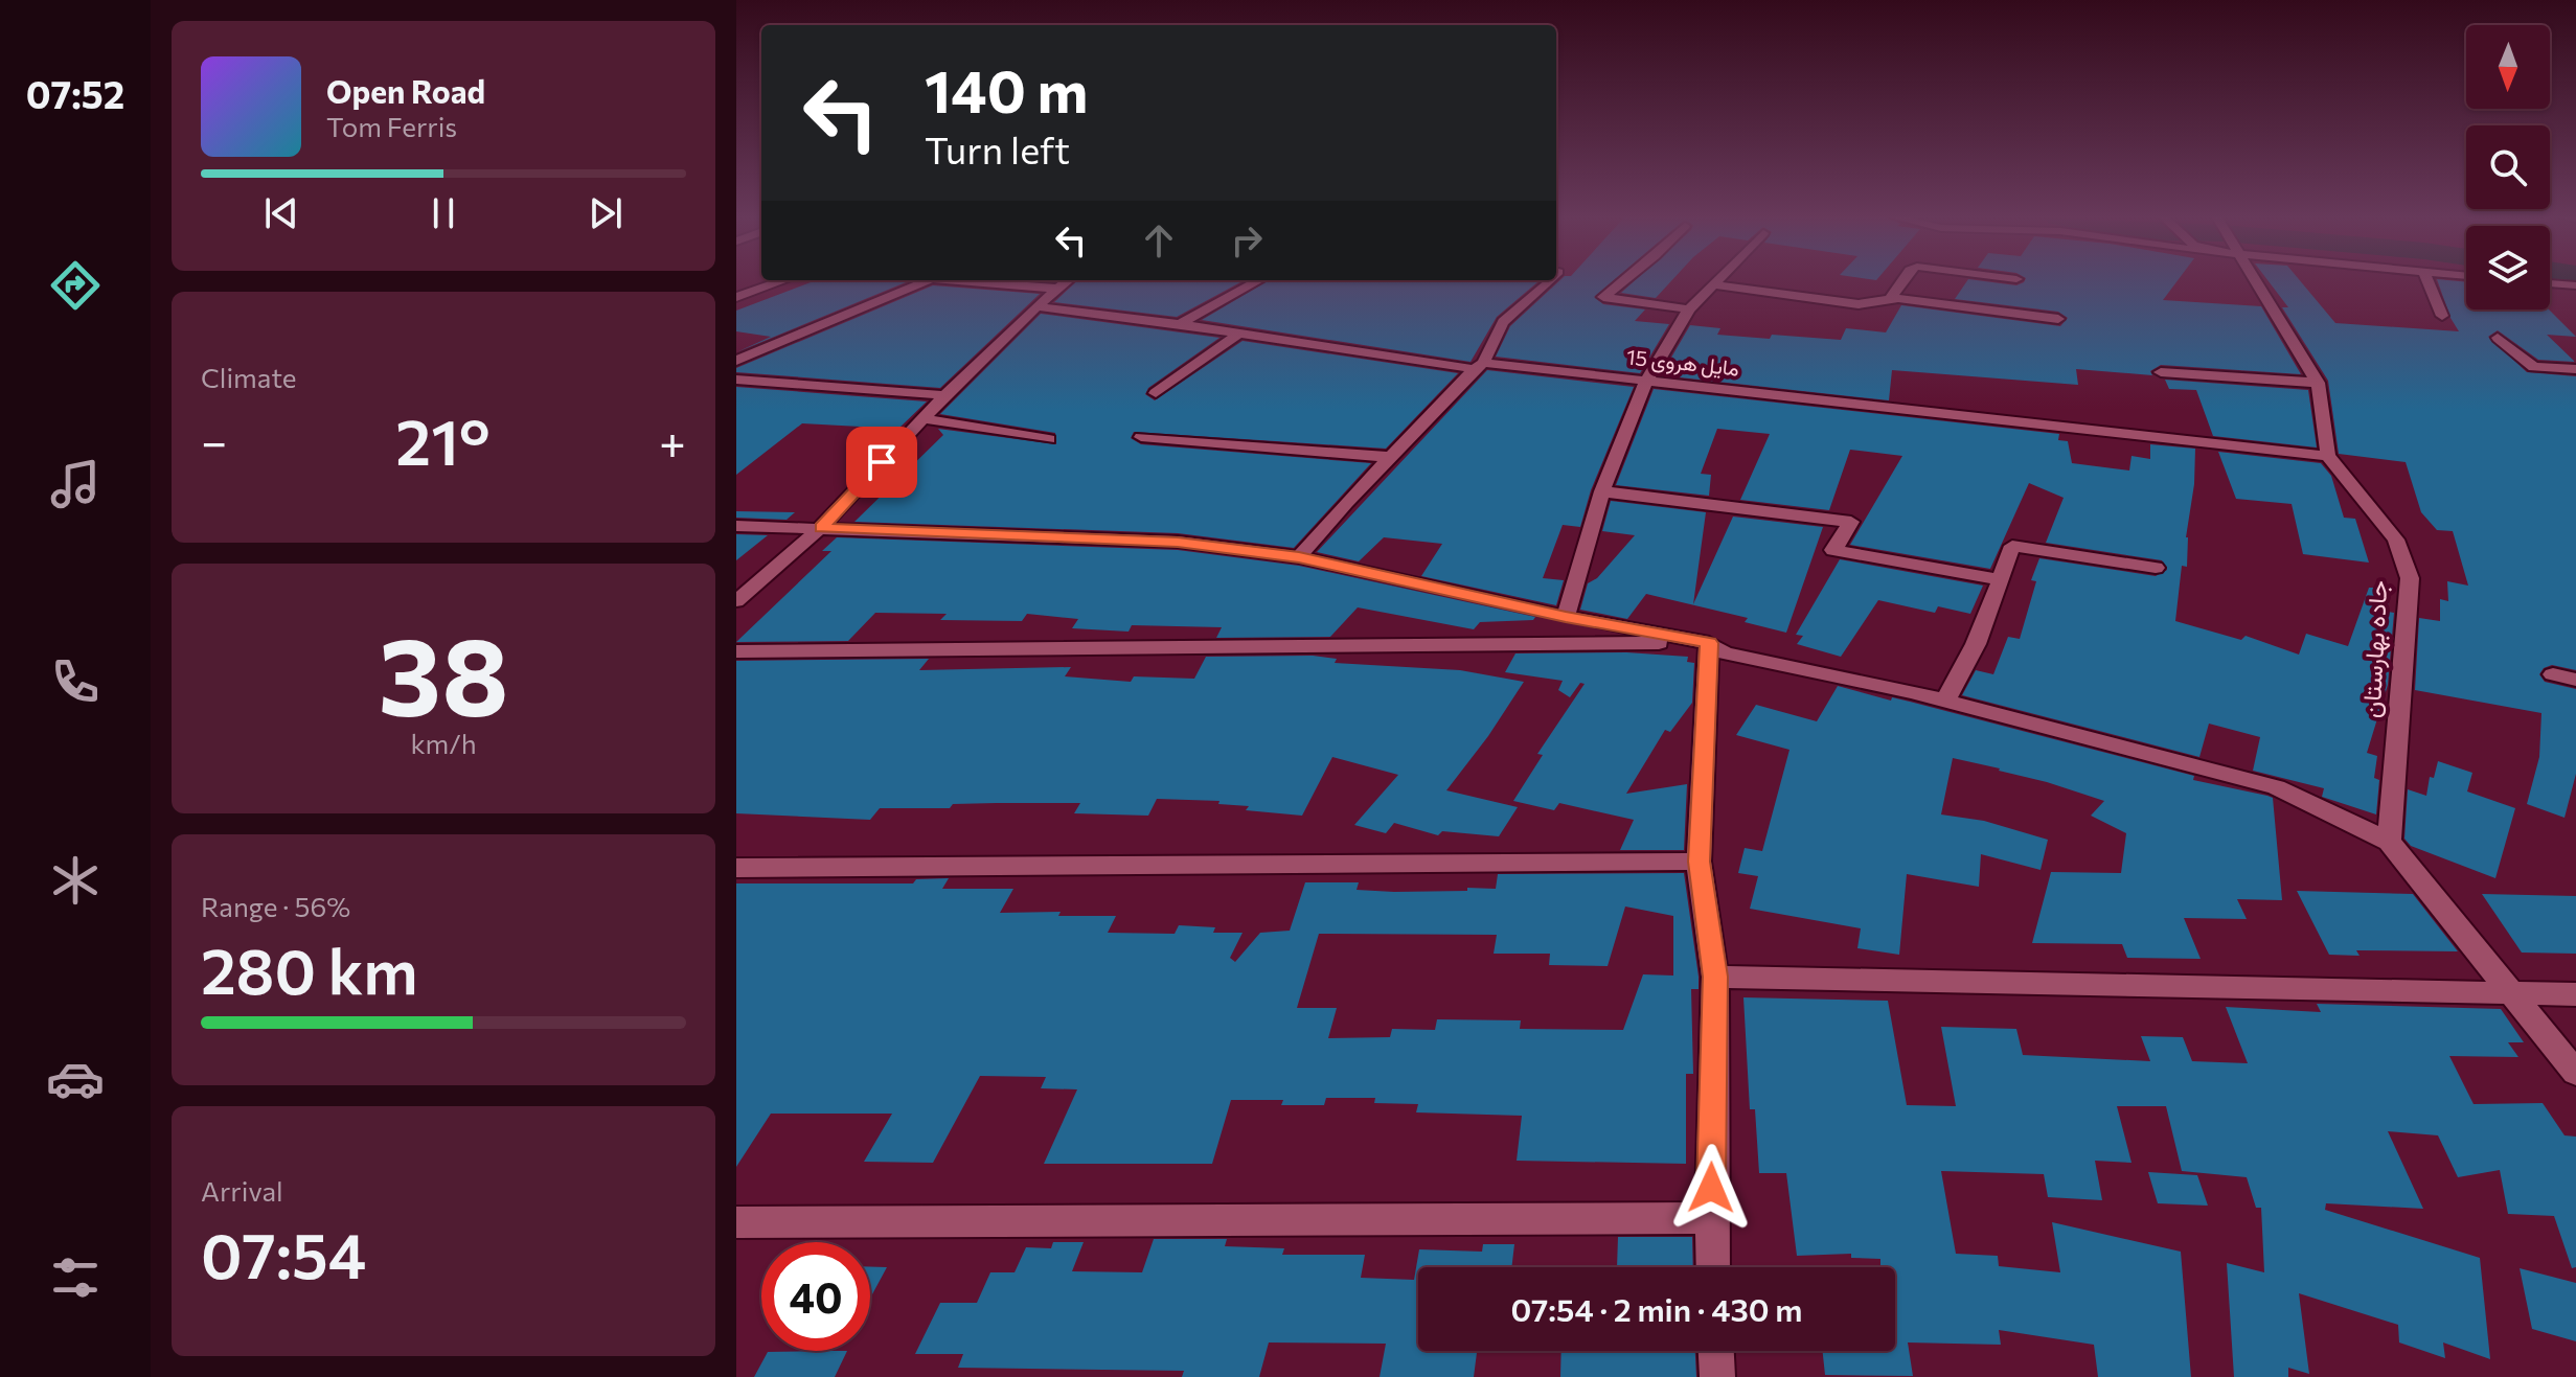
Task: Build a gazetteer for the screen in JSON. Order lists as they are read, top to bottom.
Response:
{
  "streets": {
    "street": ["مایل هروی 15", "جاده بهارستان"]
  },
  "crossings": [
    ["مایل هروی 15", "جاده بهارستان"]
  ],
  "north": "bottom",
  "page": {
    "tabs": "07:52",
    "turn": ["140 m", "Turn left"],
    "song": ["Open Road", "Tom Ferris"],
    "tile": [
      "Climate",
      ["38", "km/h"],
      ["Range · 56%", "280 km"],
      ["Arrival", "07:54"]
    ],
    "heat": ["−", "21°", "+"],
    "limit": "40",
    "trip": "07:54 · 2 min · 430 m"
  }
}
